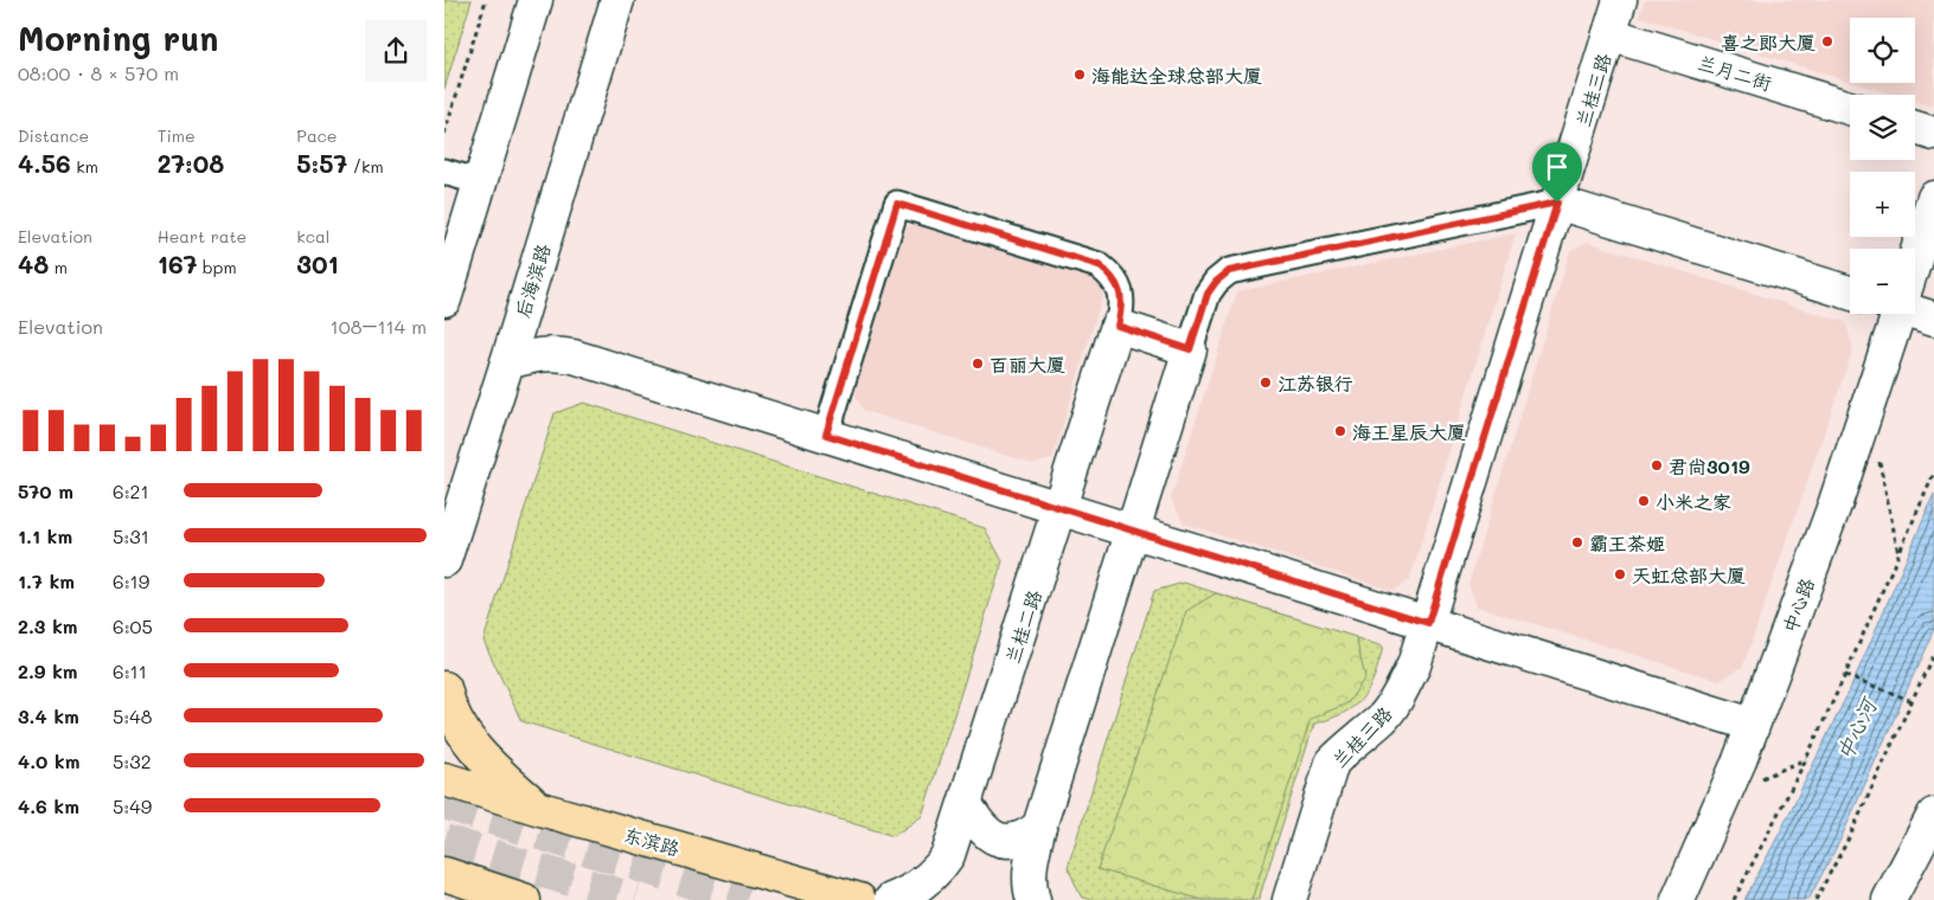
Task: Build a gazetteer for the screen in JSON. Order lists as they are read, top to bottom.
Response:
{
  "streets": {
    "main road": ["东滨路"],
    "street": [
      "兰月二街",
      "兰桂三路",
      "后海滨路",
      "中心路",
      "兰桂二路"
    ]
  },
  "crossings": [
    ["兰月二街", "兰桂三路"]
  ],
  "water": ["中心河"],
  "places": [
    "喜之郎大厦",
    "海能达全球总部大厦",
    "百丽大厦",
    "江苏银行",
    "海王星辰大厦",
    "君尚3019",
    "小米之家",
    "霸王茶姬",
    "天虹总部大厦"
  ],
  "page": {
    "heading": ["Morning run", "08:00 · 8 × 570 m"],
    "map_buttons": ["+", "−"],
    "stats": [
      ["Distance", "4.56 km"],
      ["Time", "27:08"],
      ["Pace", "5:57 /km"],
      ["Elevation", "48 m"],
      ["Heart rate", "167 bpm"],
      ["kcal", "301"]
    ],
    "chart": ["Elevation", "108–114 m"],
    "list": [
      {
        "name": "570 m",
        "note": "6:21"
      },
      {
        "name": "1.1 km",
        "note": "5:31"
      },
      {
        "name": "1.7 km",
        "note": "6:19"
      },
      {
        "name": "2.3 km",
        "note": "6:05"
      },
      {
        "name": "2.9 km",
        "note": "6:11"
      },
      {
        "name": "3.4 km",
        "note": "5:48"
      },
      {
        "name": "4.0 km",
        "note": "5:32"
      },
      {
        "name": "4.6 km",
        "note": "5:49"
      }
    ]
  }
}
